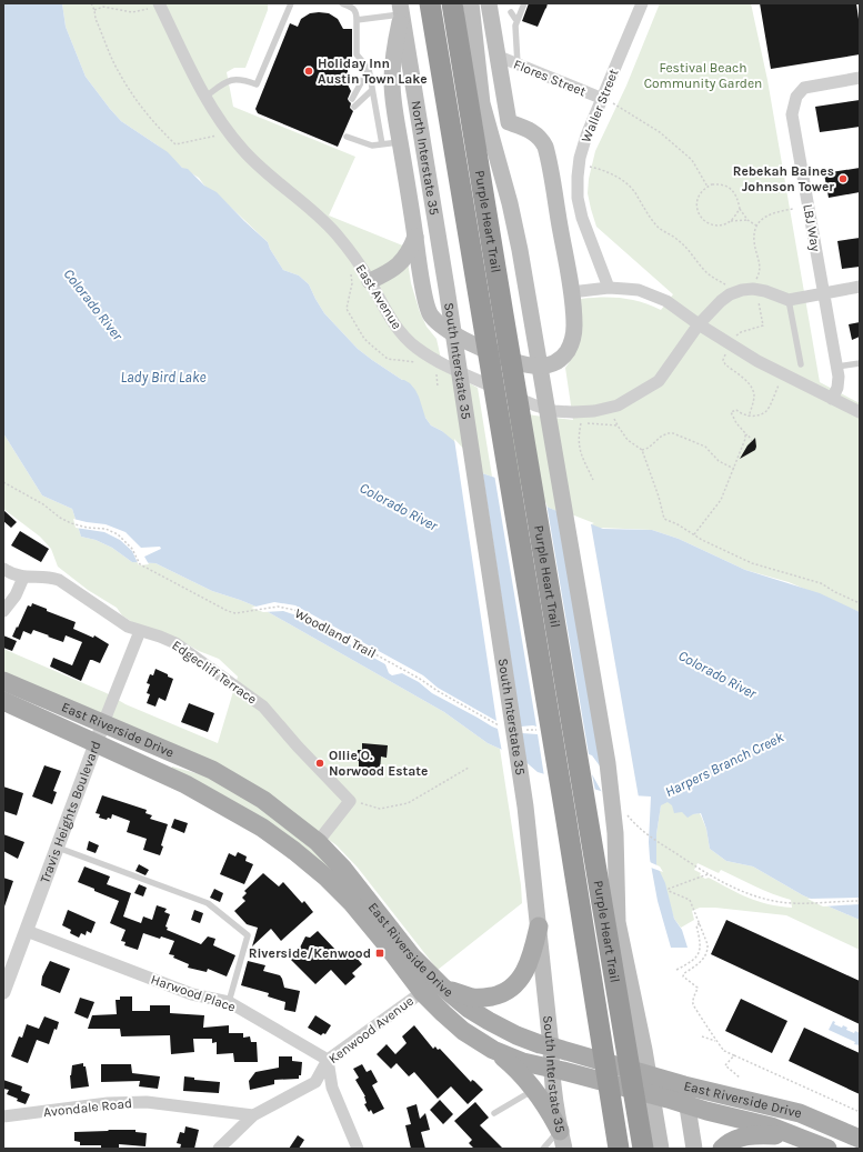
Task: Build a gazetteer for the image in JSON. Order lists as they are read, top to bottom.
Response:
{
  "streets": {
    "highway": ["Purple Heart Trail"],
    "main road": ["North Interstate 35", "South Interstate 35", "East Riverside Drive"],
    "street": [
      "Flores Street",
      "Waller Street",
      "LBJ Way",
      "East Avenue",
      "Edgecliff Terrace",
      "Travis Heights Boulevard",
      "Harwood Place",
      "Kenwood Avenue",
      "Avondale Road"
    ],
    "path": ["Woodland Trail"]
  },
  "crossings": [
    ["Flores Street", "Waller Street"],
    ["North Interstate 35", "South Interstate 35"],
    ["South Interstate 35", "East Riverside Drive"],
    ["Edgecliff Terrace", "Travis Heights Boulevard"],
    ["East Riverside Drive", "Travis Heights Boulevard"],
    ["East Riverside Drive", "Kenwood Avenue"],
    ["Travis Heights Boulevard", "Harwood Place"],
    ["Harwood Place", "Kenwood Avenue"],
    ["Kenwood Avenue", "Avondale Road"]
  ],
  "water": ["Colorado River", "Lady Bird Lake", "Harpers Branch Creek"],
  "parks": ["Festival Beach Community Garden"],
  "places": {
    "other": ["Holiday Inn Austin Town Lake", "Rebekah Baines Johnson Tower", "Ollie O. Norwood Estate"],
    "transit": ["Riverside/Kenwood"]
  }
}
